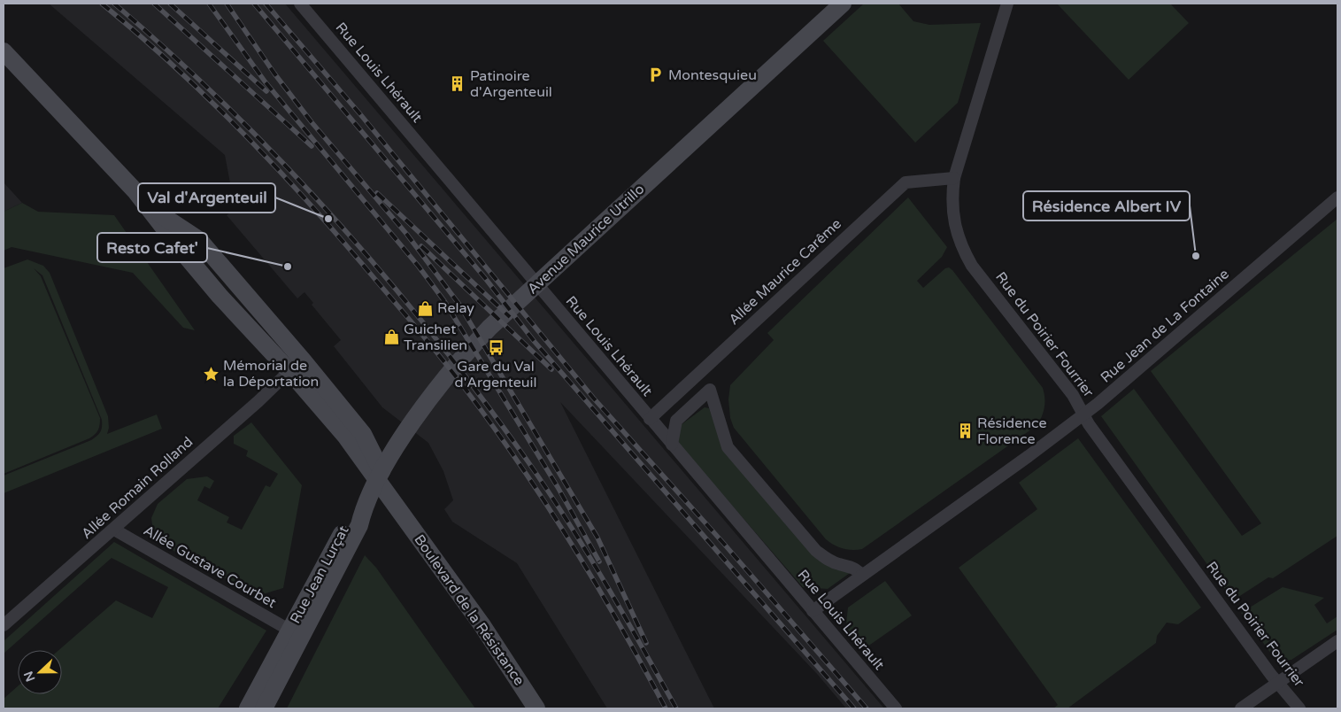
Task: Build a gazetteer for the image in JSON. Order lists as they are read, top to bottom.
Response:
{
  "streets": {
    "main road": ["Avenue Maurice Utrillo", "Rue Jean Lurçat", "Boulevard de la Résistance"],
    "street": [
      "Rue Louis Lhérault",
      "Allée Maurice Carême",
      "Rue Jean de La Fontaine",
      "Rue du Poirier Fourrier",
      "Allée Romain Rolland",
      "Allée Gustave Courbet"
    ]
  },
  "crossings": [
    ["Rue Louis Lhérault", "Allée Maurice Carême"],
    ["Rue Louis Lhérault", "Rue Jean de La Fontaine"],
    ["Avenue Maurice Utrillo", "Rue Jean Lurçat"],
    ["Allée Maurice Carême", "Rue du Poirier Fourrier"],
    ["Rue Jean de La Fontaine", "Rue du Poirier Fourrier"],
    ["Allée Romain Rolland", "Allée Gustave Courbet"],
    ["Allée Romain Rolland", "Boulevard de la Résistance"],
    ["Allée Gustave Courbet", "Rue Jean Lurçat"]
  ],
  "places": {
    "parking": ["Montesquieu"],
    "building": ["Patinoire d'Argenteuil", "Résidence Florence"],
    "other": ["Val d'Argenteuil", "Résidence Albert IV", "Resto Cafet'"],
    "shop": ["Relay", "Guichet Transilien"],
    "bus stop": ["Gare du Val d'Argenteuil"],
    "place": ["Mémorial de la Déportation"]
  },
  "north": "left"
}
